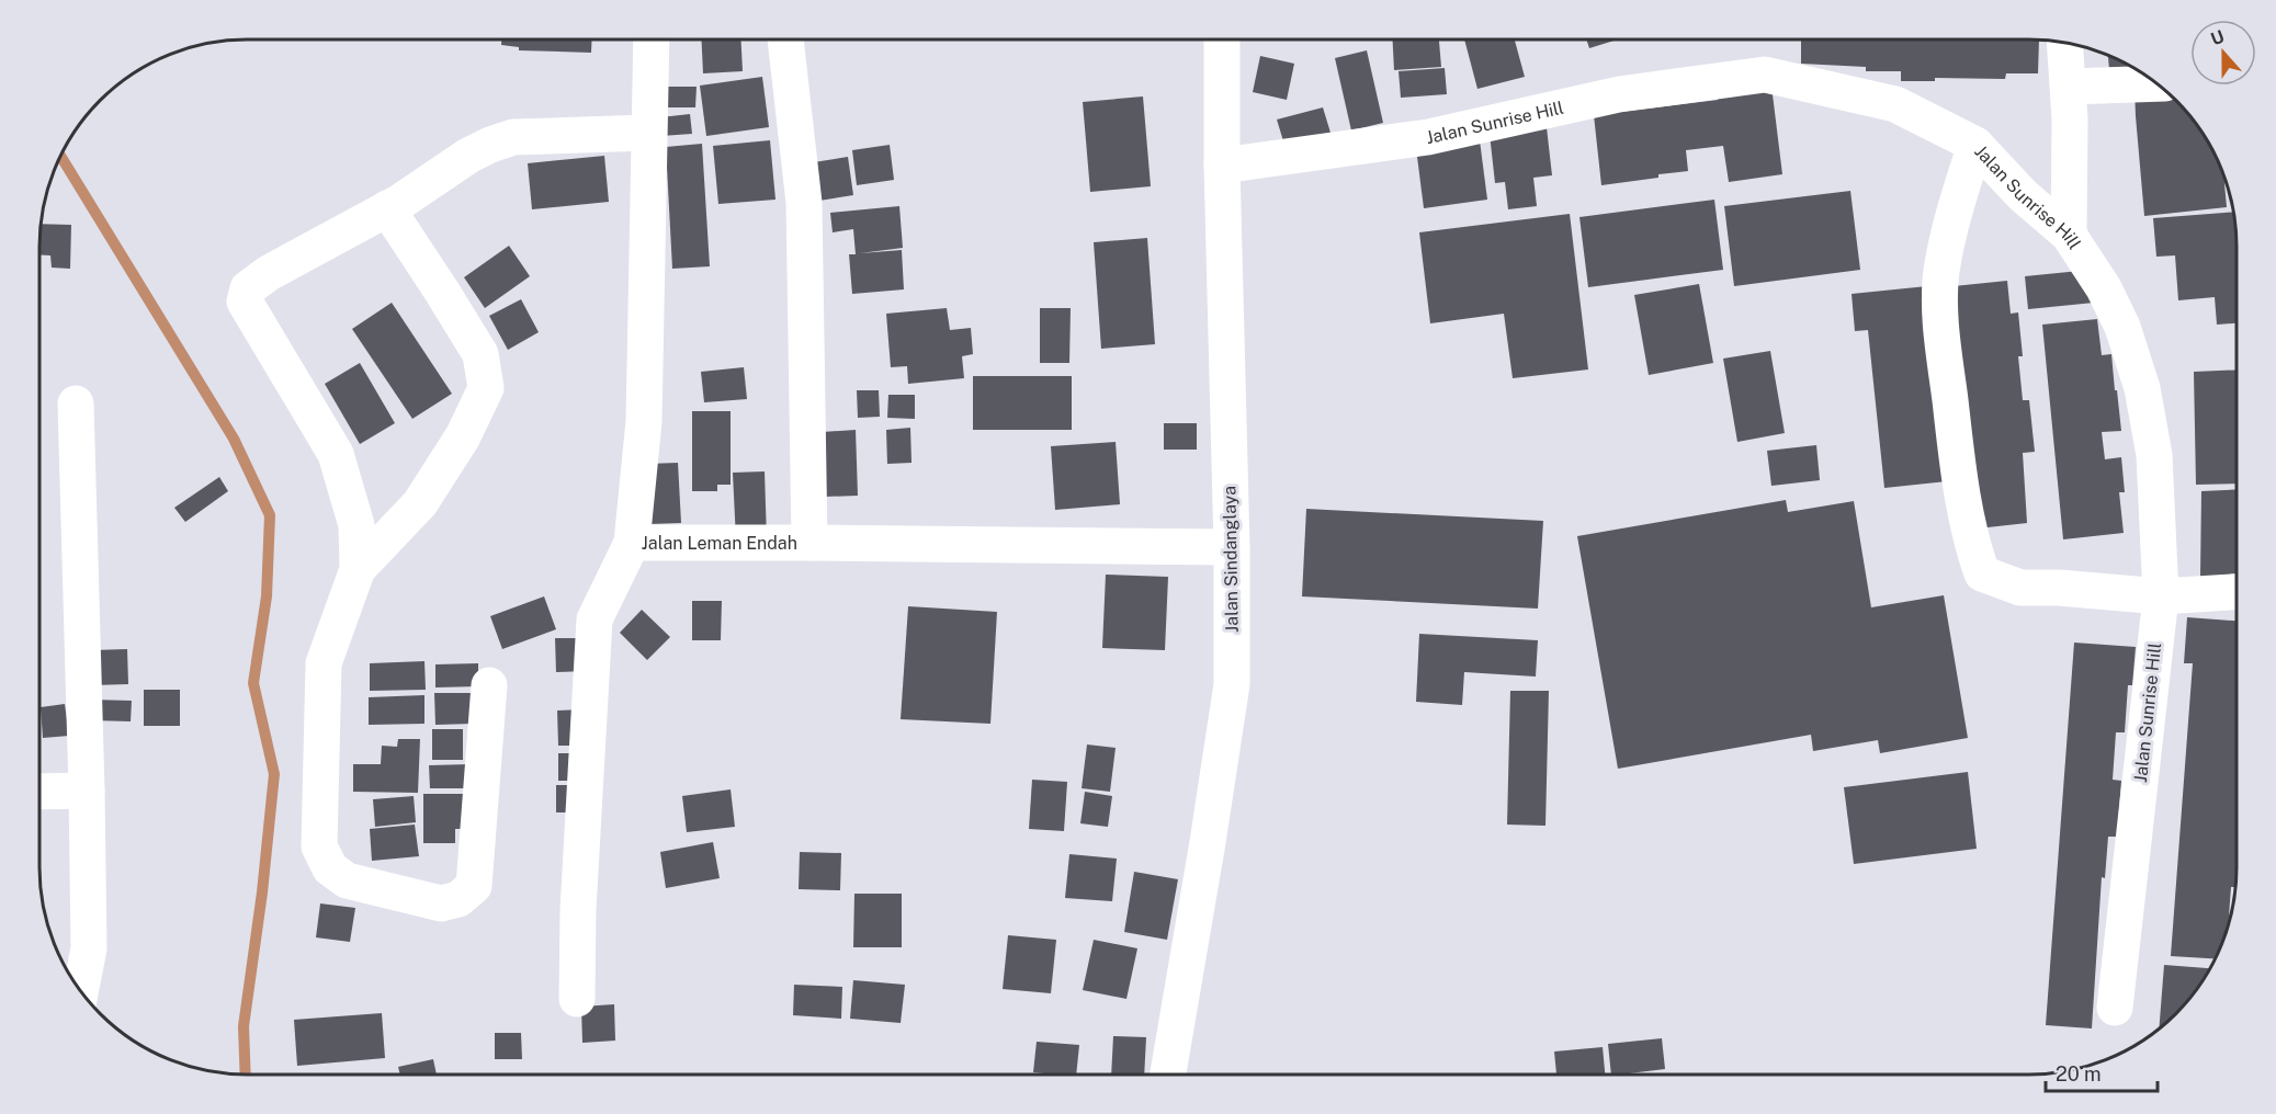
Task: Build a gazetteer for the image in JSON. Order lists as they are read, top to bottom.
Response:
{
  "streets": {
    "street": ["Jalan Sunrise Hill", "Jalan Leman Endah", "Jalan Sindanglaya"]
  },
  "crossings": [
    ["Jalan Sunrise Hill", "Jalan Sindanglaya"],
    ["Jalan Leman Endah", "Jalan Sindanglaya"]
  ],
  "scale_bar": "20 m",
  "north": "top"
}
